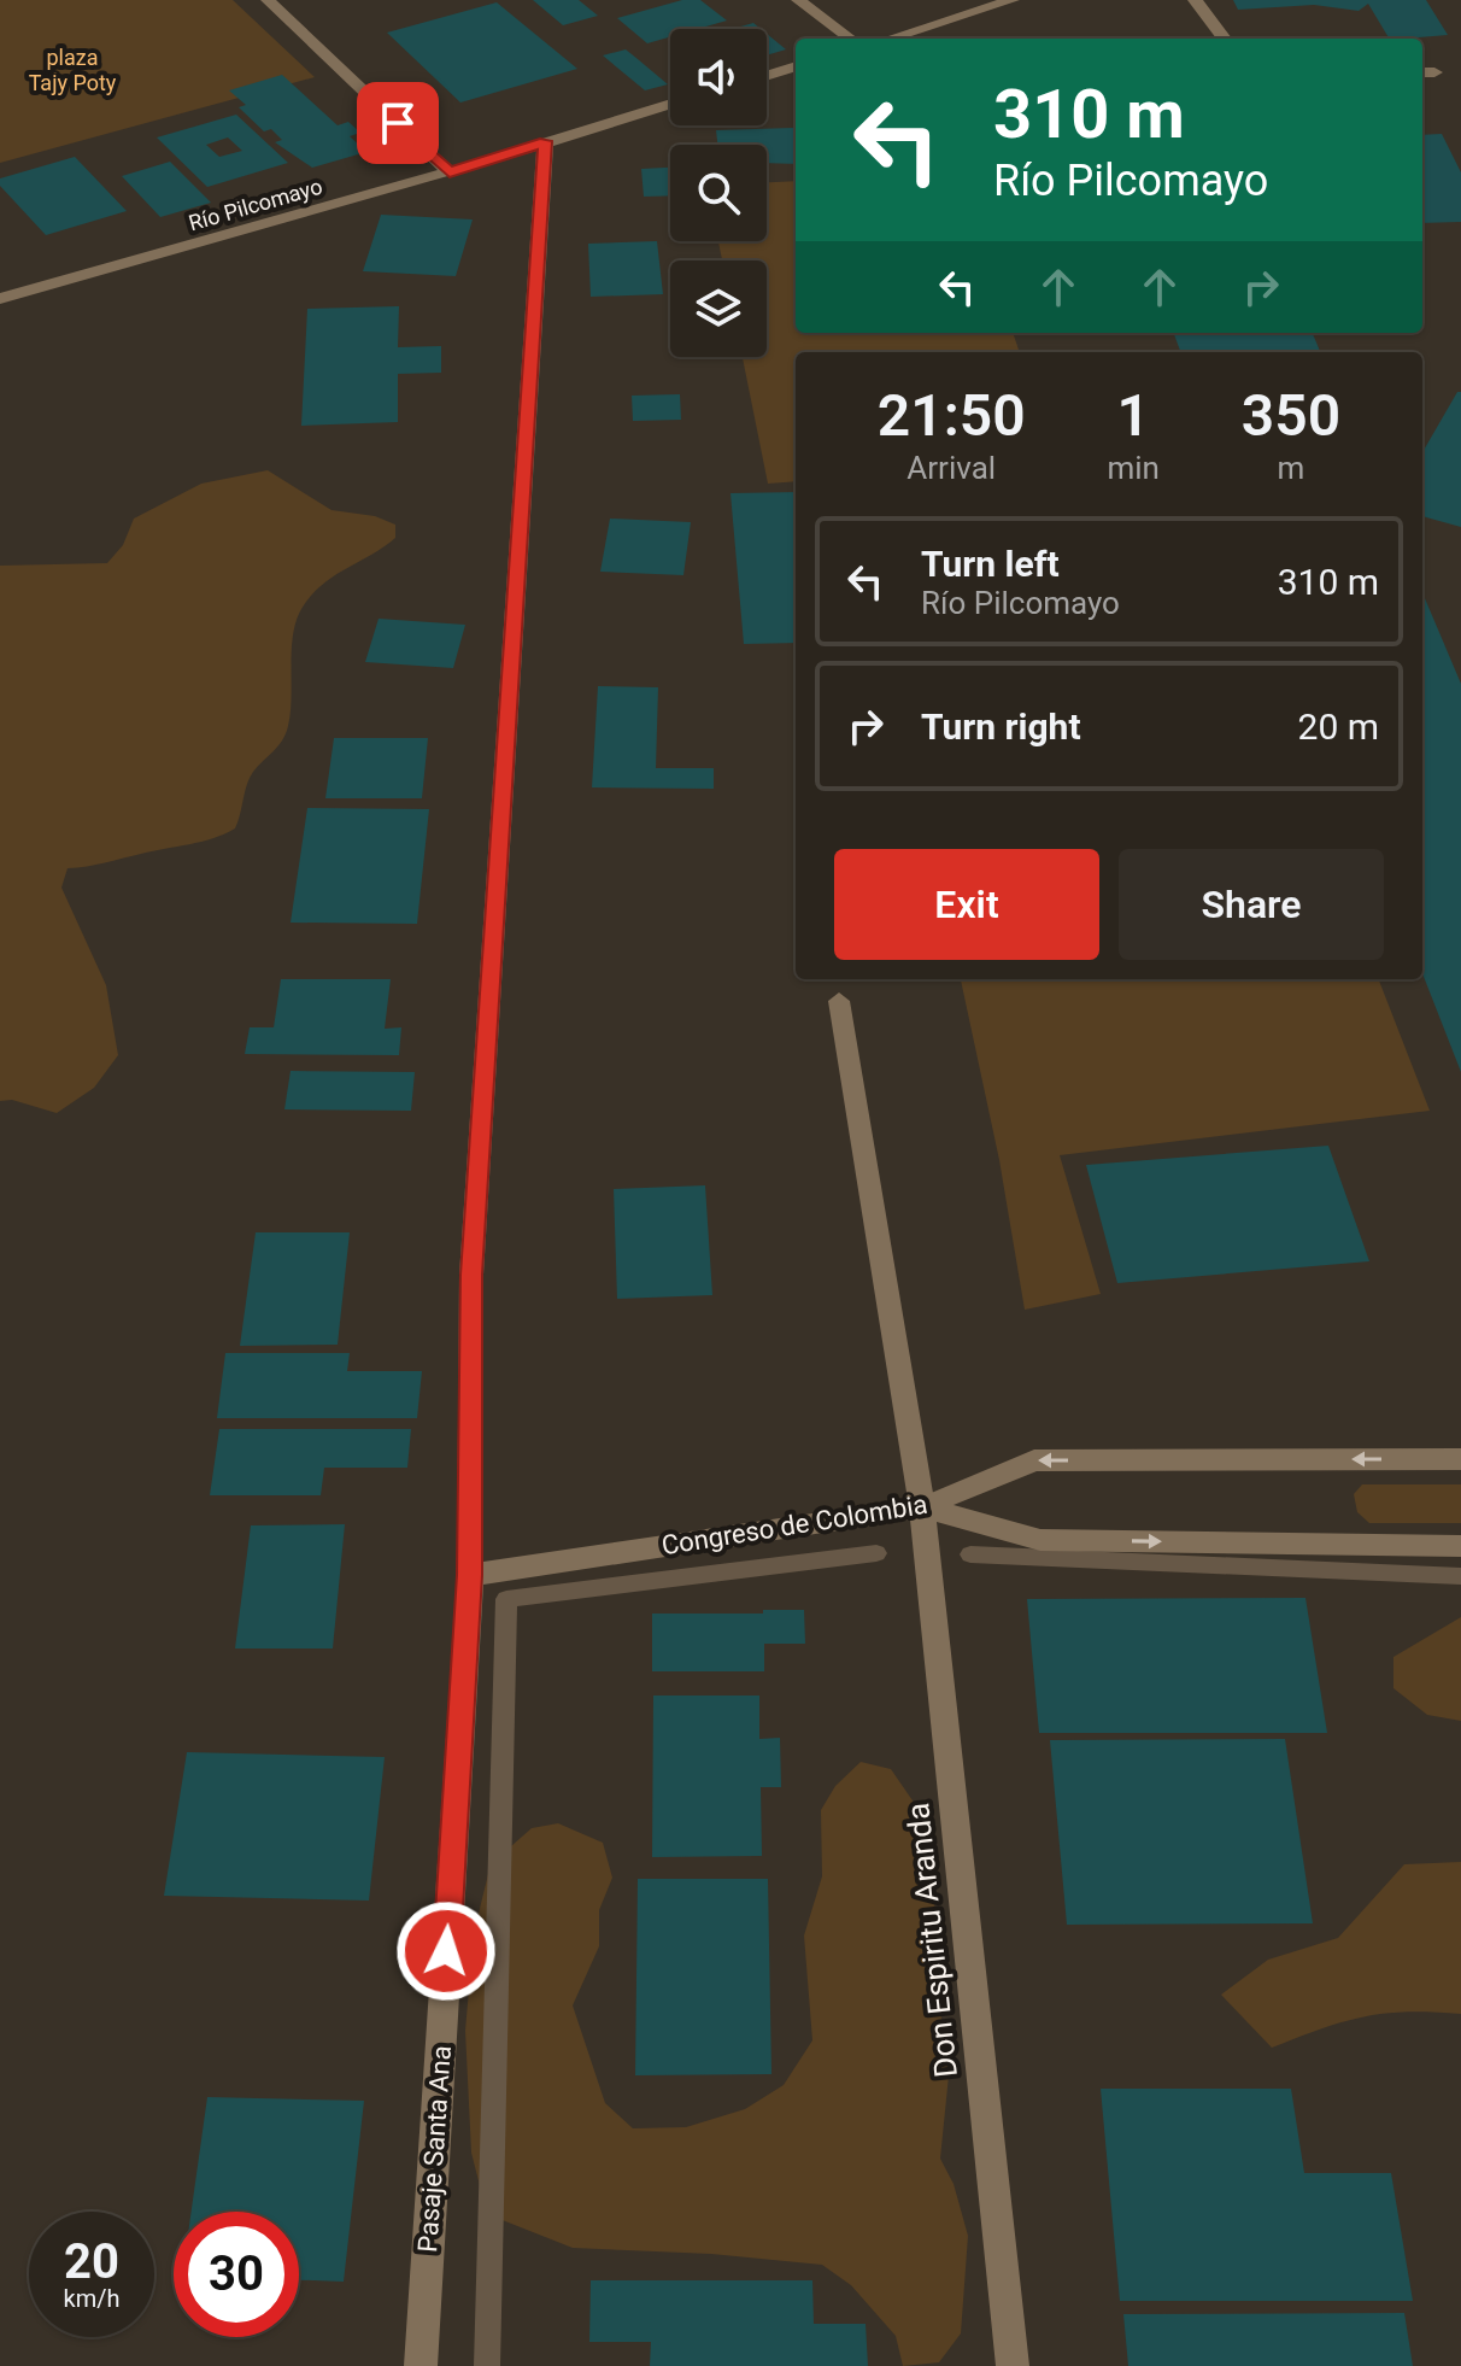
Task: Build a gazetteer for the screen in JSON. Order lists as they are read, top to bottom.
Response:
{
  "streets": {
    "street": [
      "Río Pilcomayo",
      "Congreso de Colombia",
      "Don Espiritu Aranda",
      "Pasaje Santa Ana"
    ]
  },
  "crossings": [
    ["Río Pilcomayo", "Pasaje Santa Ana"],
    ["Congreso de Colombia", "Don Espiritu Aranda"],
    ["Congreso de Colombia", "Pasaje Santa Ana"]
  ],
  "parks": ["plaza Tajy Poty"],
  "page": {
    "turn": ["310 m", "Río Pilcomayo"],
    "eta": [
      "21:50",
      "Arrival",
      "1",
      "min",
      "350",
      "m"
    ],
    "list": [
      {
        "name": "Turn left",
        "note": "Río Pilcomayo",
        "value": "310 m"
      },
      {
        "name": "Turn right",
        "value": "20 m"
      }
    ],
    "buttons": ["Exit", "Share"],
    "speed": "20 km/h",
    "limit": "30"
  }
}
